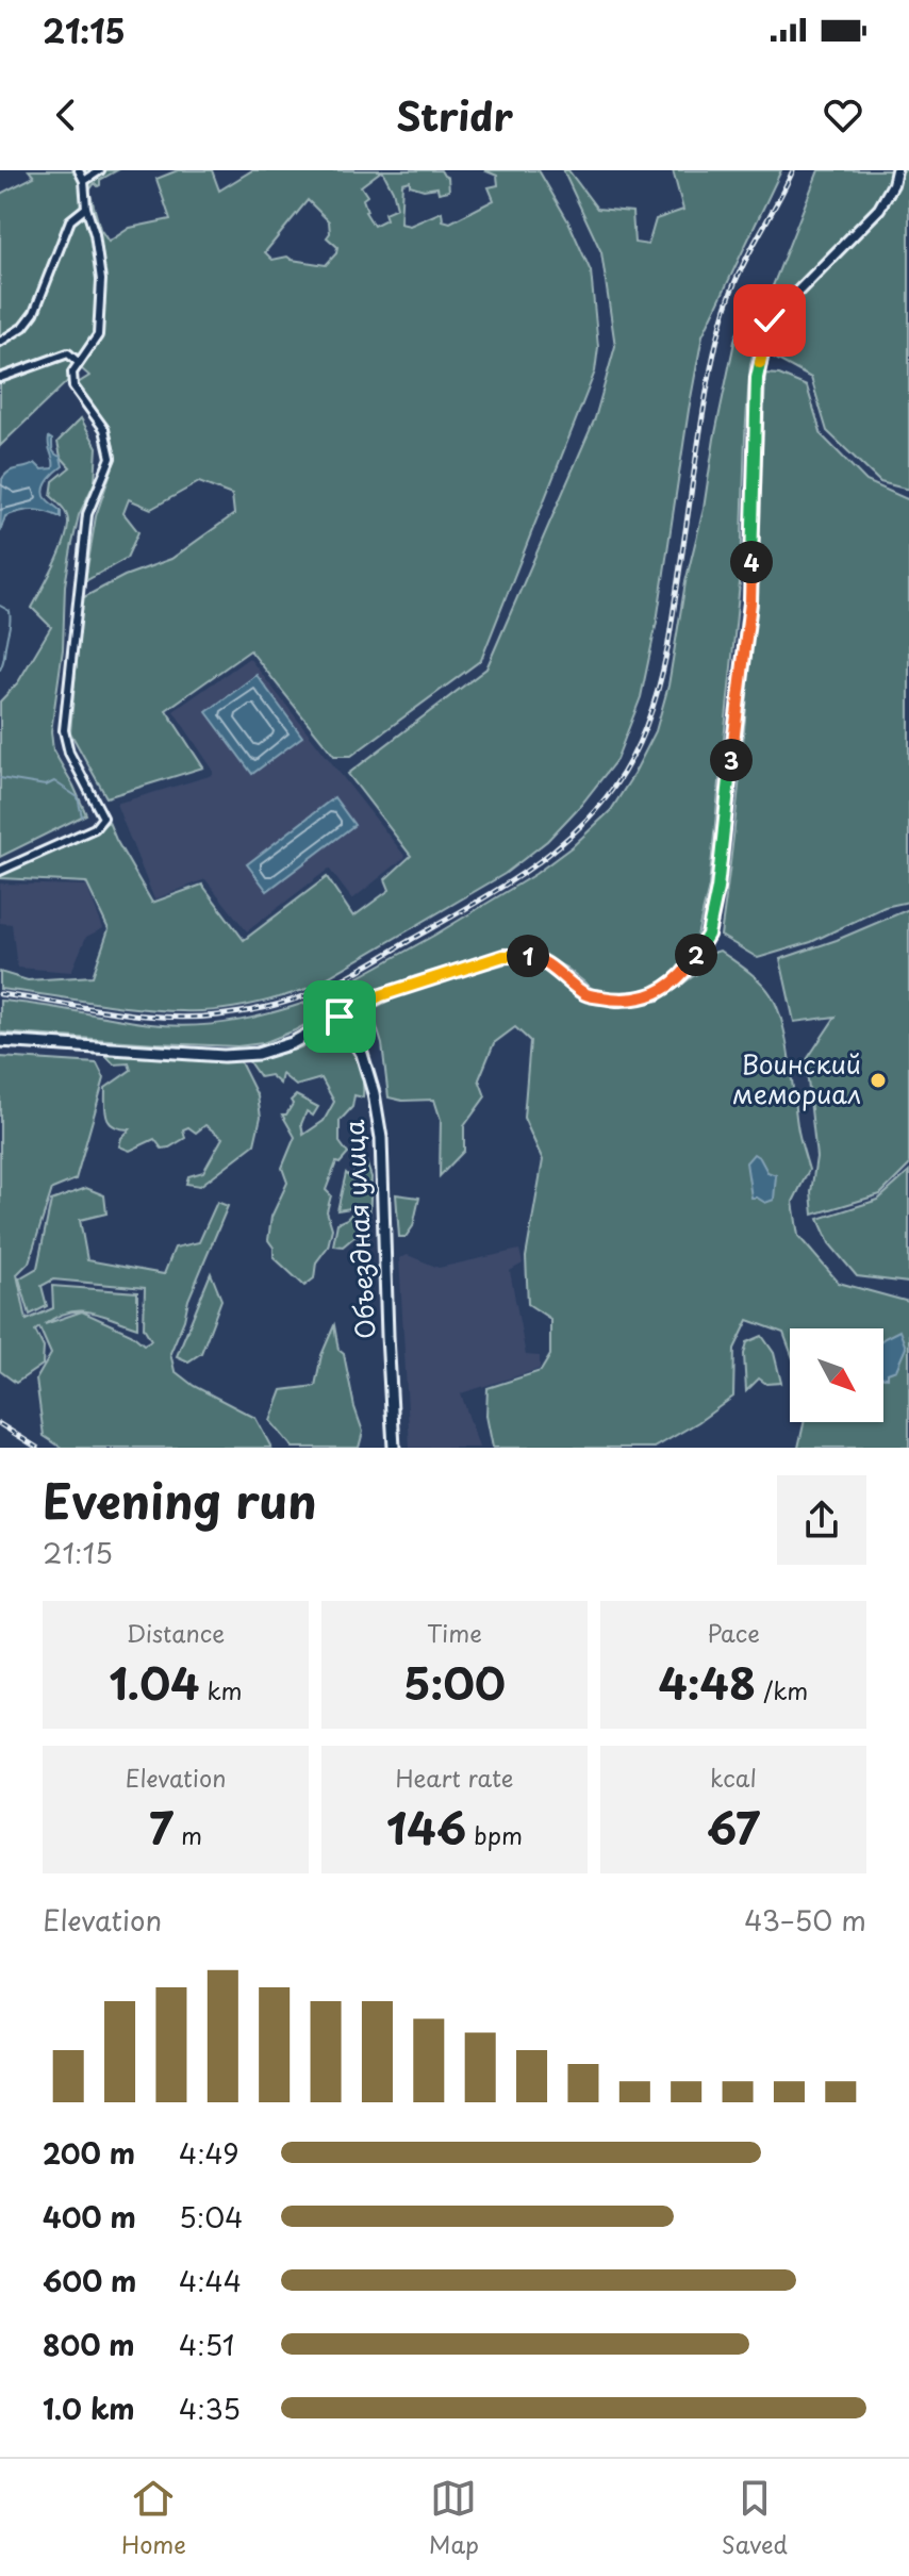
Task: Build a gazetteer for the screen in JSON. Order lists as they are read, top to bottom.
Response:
{
  "streets": {
    "main road": ["Объездная улица"]
  },
  "places": ["Воинский мемориал"],
  "north": "bottom right",
  "page": {
    "status": "21:15",
    "header": "Stridr",
    "pins": [
      "4",
      "3",
      "2",
      "1"
    ],
    "heading": ["Evening run", "21:15"],
    "stats": [
      ["Distance", "1.04 km"],
      ["Time", "5:00"],
      ["Pace", "4:48 /km"],
      ["Elevation", "7 m"],
      ["Heart rate", "146 bpm"],
      ["kcal", "67"]
    ],
    "chart": ["Elevation", "43–50 m"],
    "list": [
      {
        "name": "200 m",
        "note": "4:49"
      },
      {
        "name": "400 m",
        "note": "5:04"
      },
      {
        "name": "600 m",
        "note": "4:44"
      },
      {
        "name": "800 m",
        "note": "4:51"
      },
      {
        "name": "1.0 km",
        "note": "4:35"
      }
    ],
    "tabs": ["Home", "Map", "Saved"]
  }
}
